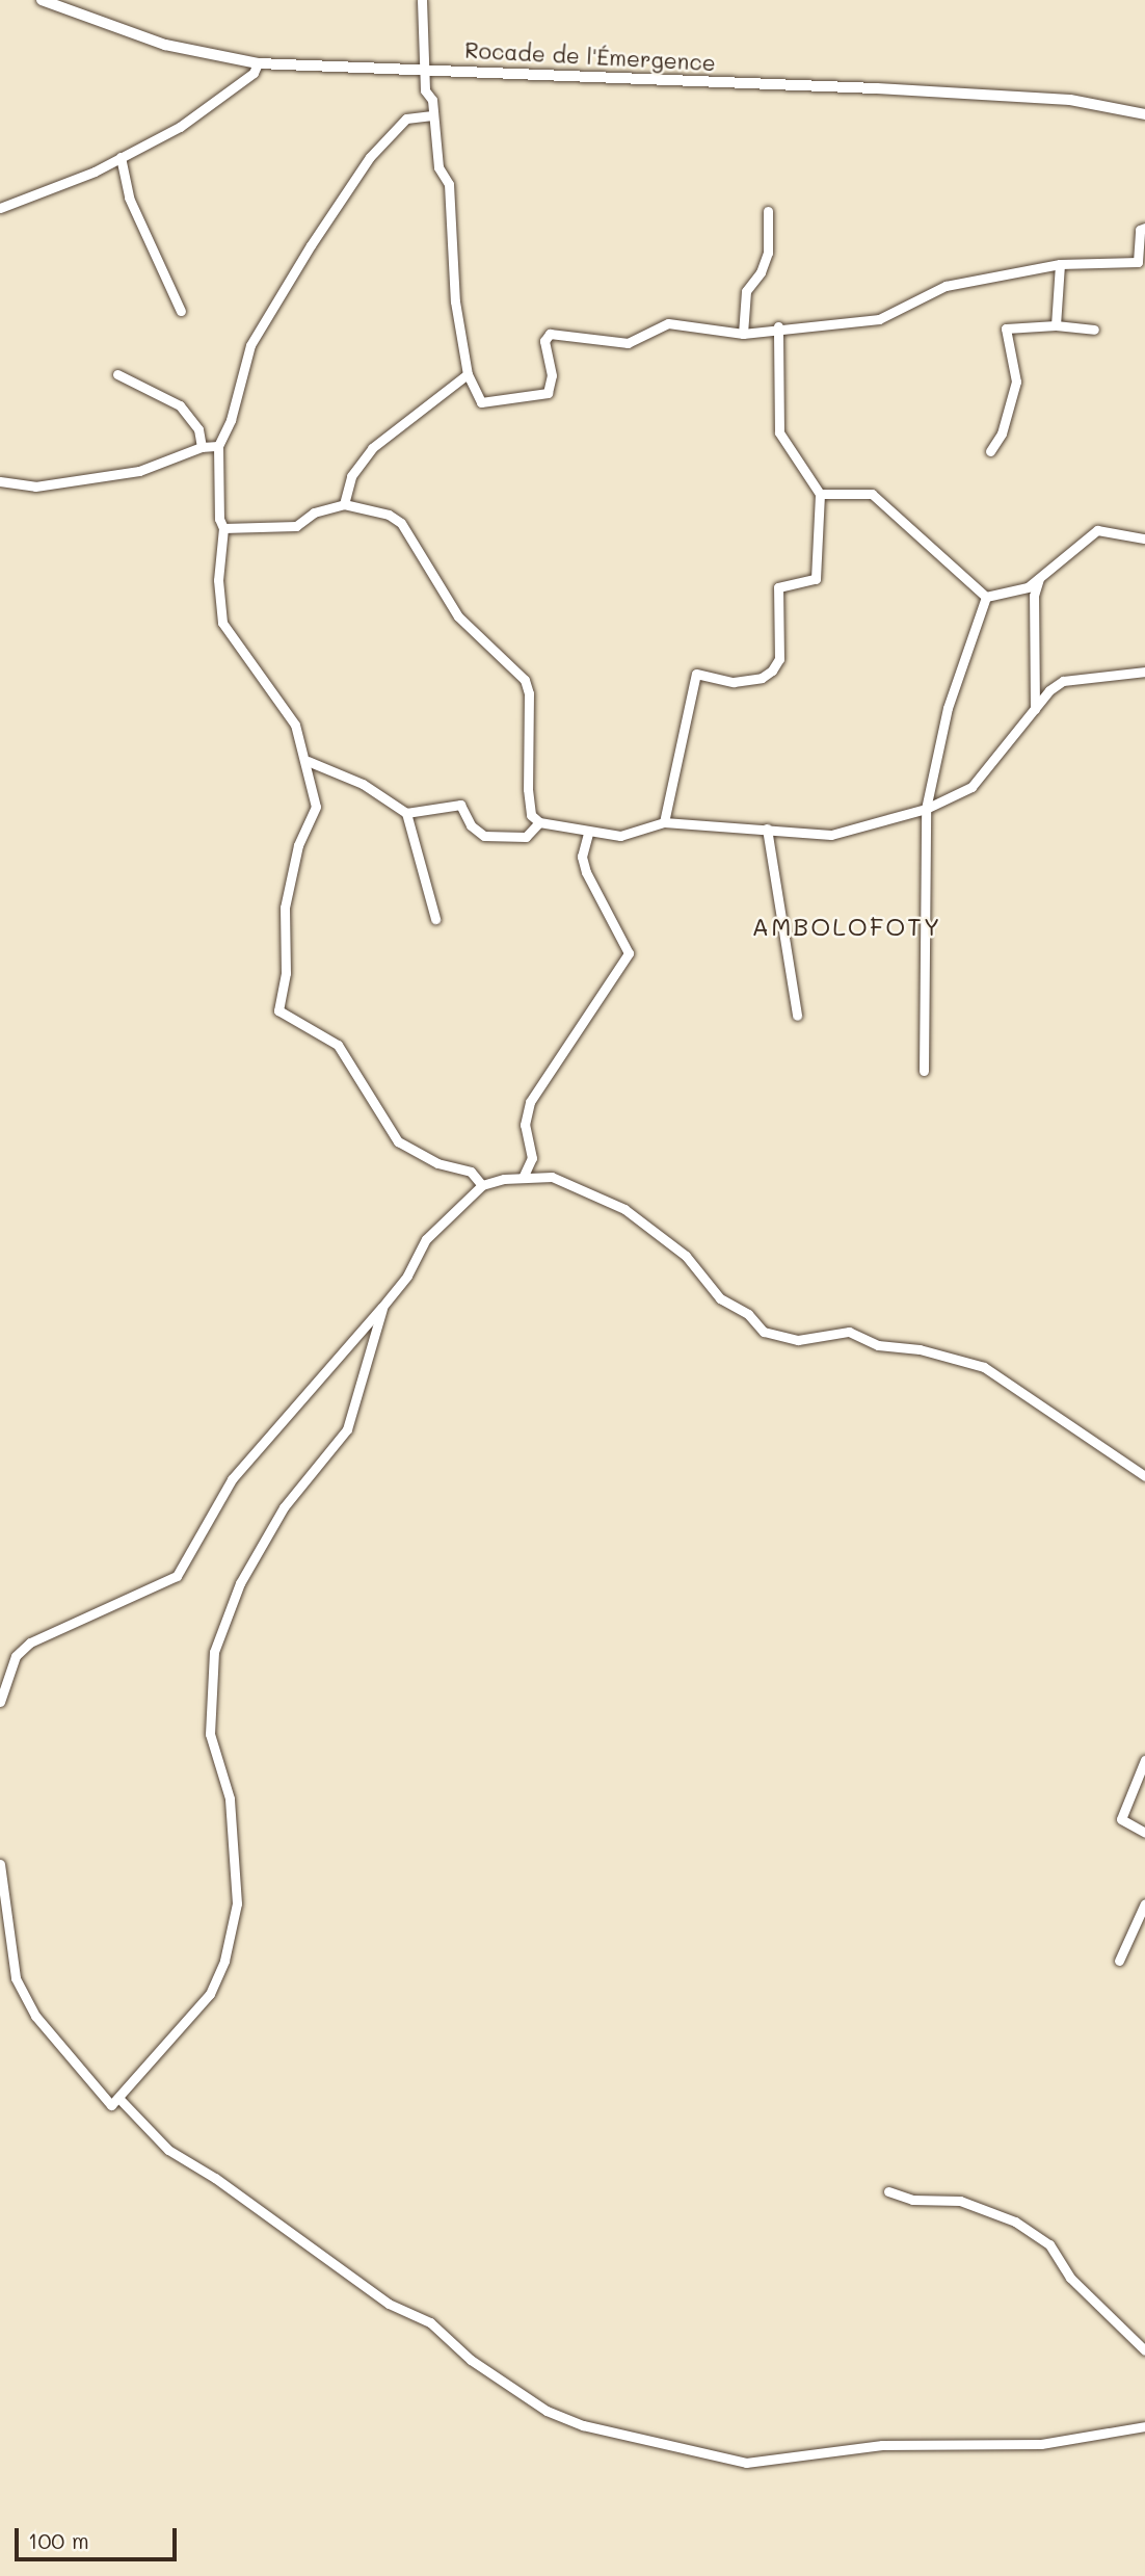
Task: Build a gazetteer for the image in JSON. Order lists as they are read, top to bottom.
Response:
{
  "streets": {
    "street": ["Rocade de l'Émergence"]
  },
  "districts": ["AMBOLOFOTY"],
  "scale_bar": "100 m"
}
